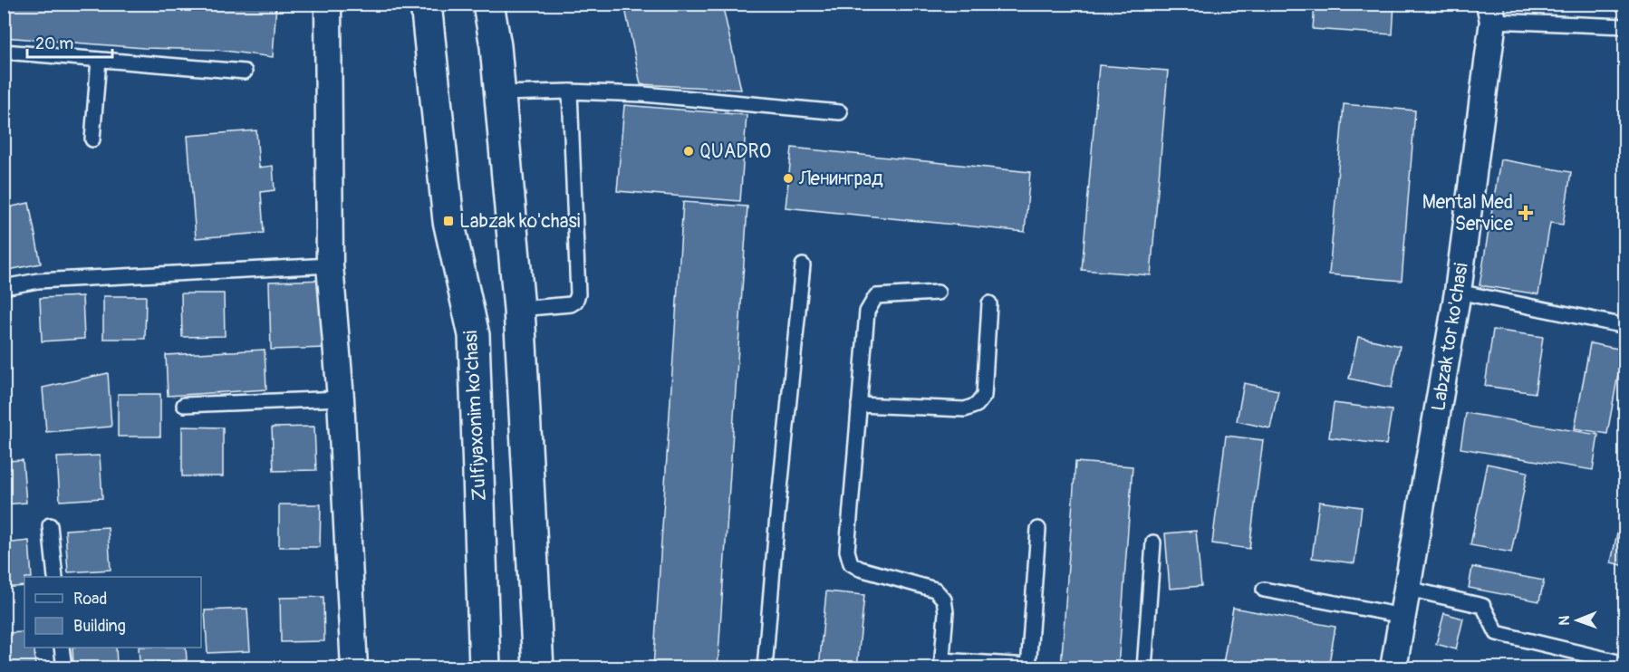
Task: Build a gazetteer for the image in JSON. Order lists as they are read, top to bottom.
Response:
{
  "streets": {
    "main road": ["Zulfiyaxonim ko'chasi"],
    "street": ["Labzak tor ko'chasi"]
  },
  "places": {
    "other": ["QUADRO", "Ленинград"],
    "health": ["Mental Med Service"],
    "transit": ["Labzak ko'chasi"]
  },
  "legend": ["Road", "Building"],
  "scale_bar": "20 m",
  "north": "left"
}
